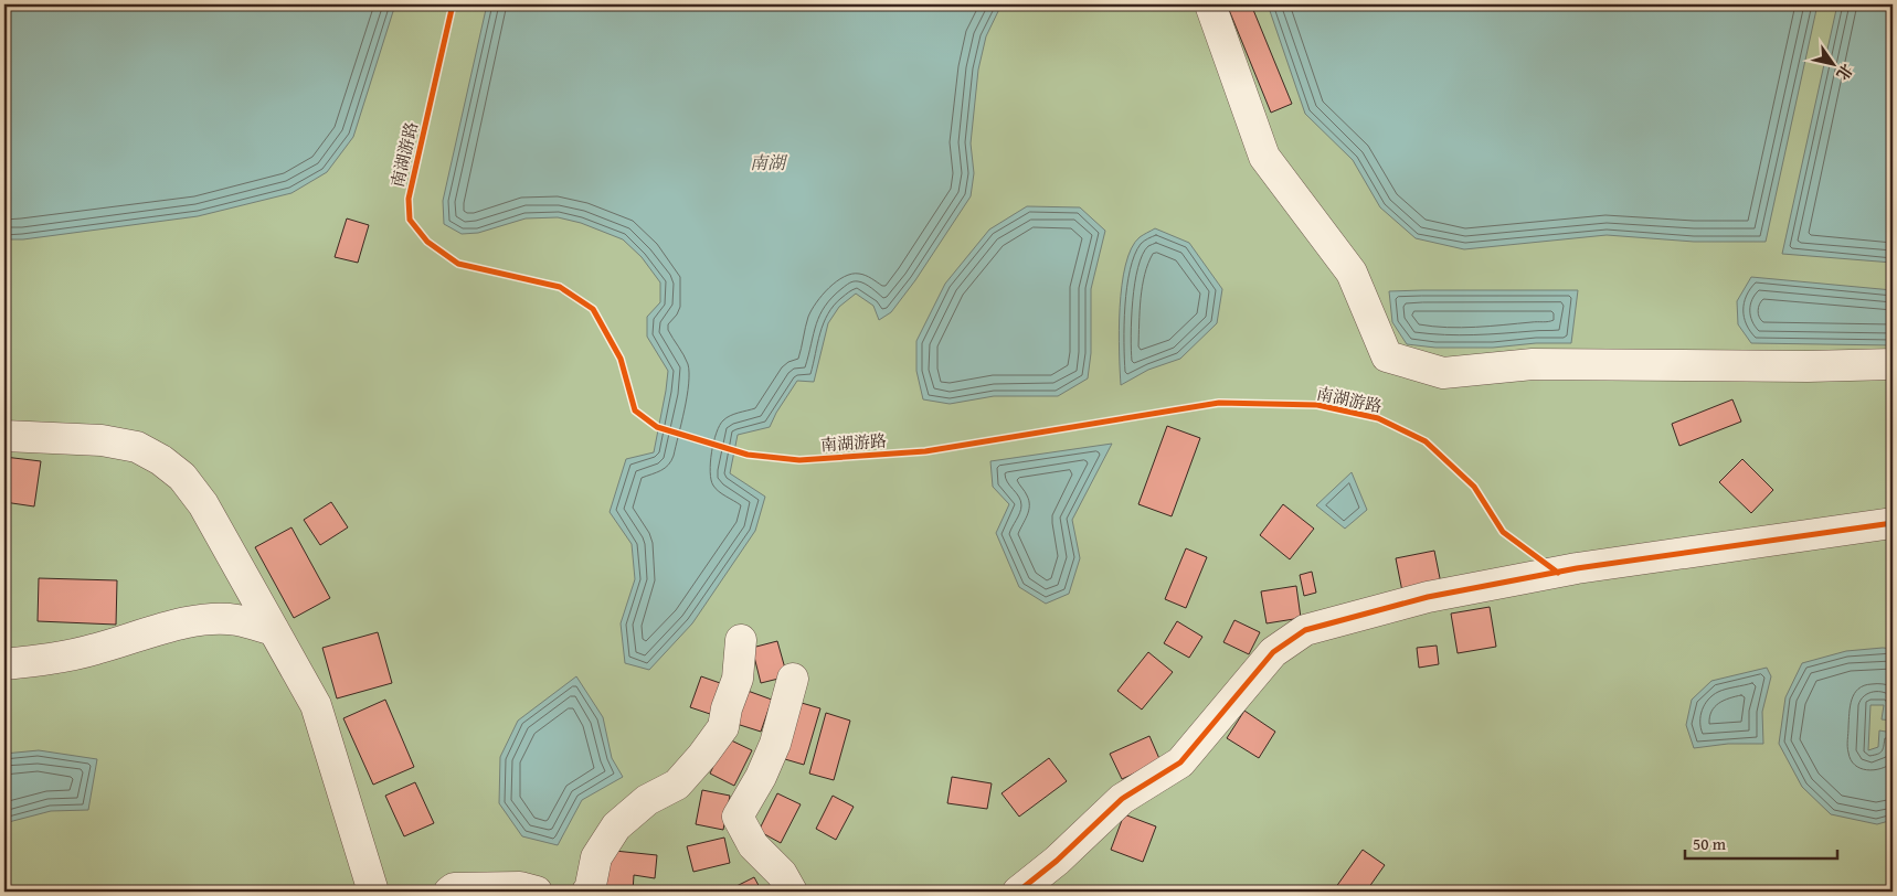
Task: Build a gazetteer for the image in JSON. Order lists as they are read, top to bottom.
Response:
{
  "streets": {
    "cycle path": ["南湖游路"]
  },
  "water": ["南湖"],
  "scale_bar": "50 m",
  "north": "bottom right"
}
